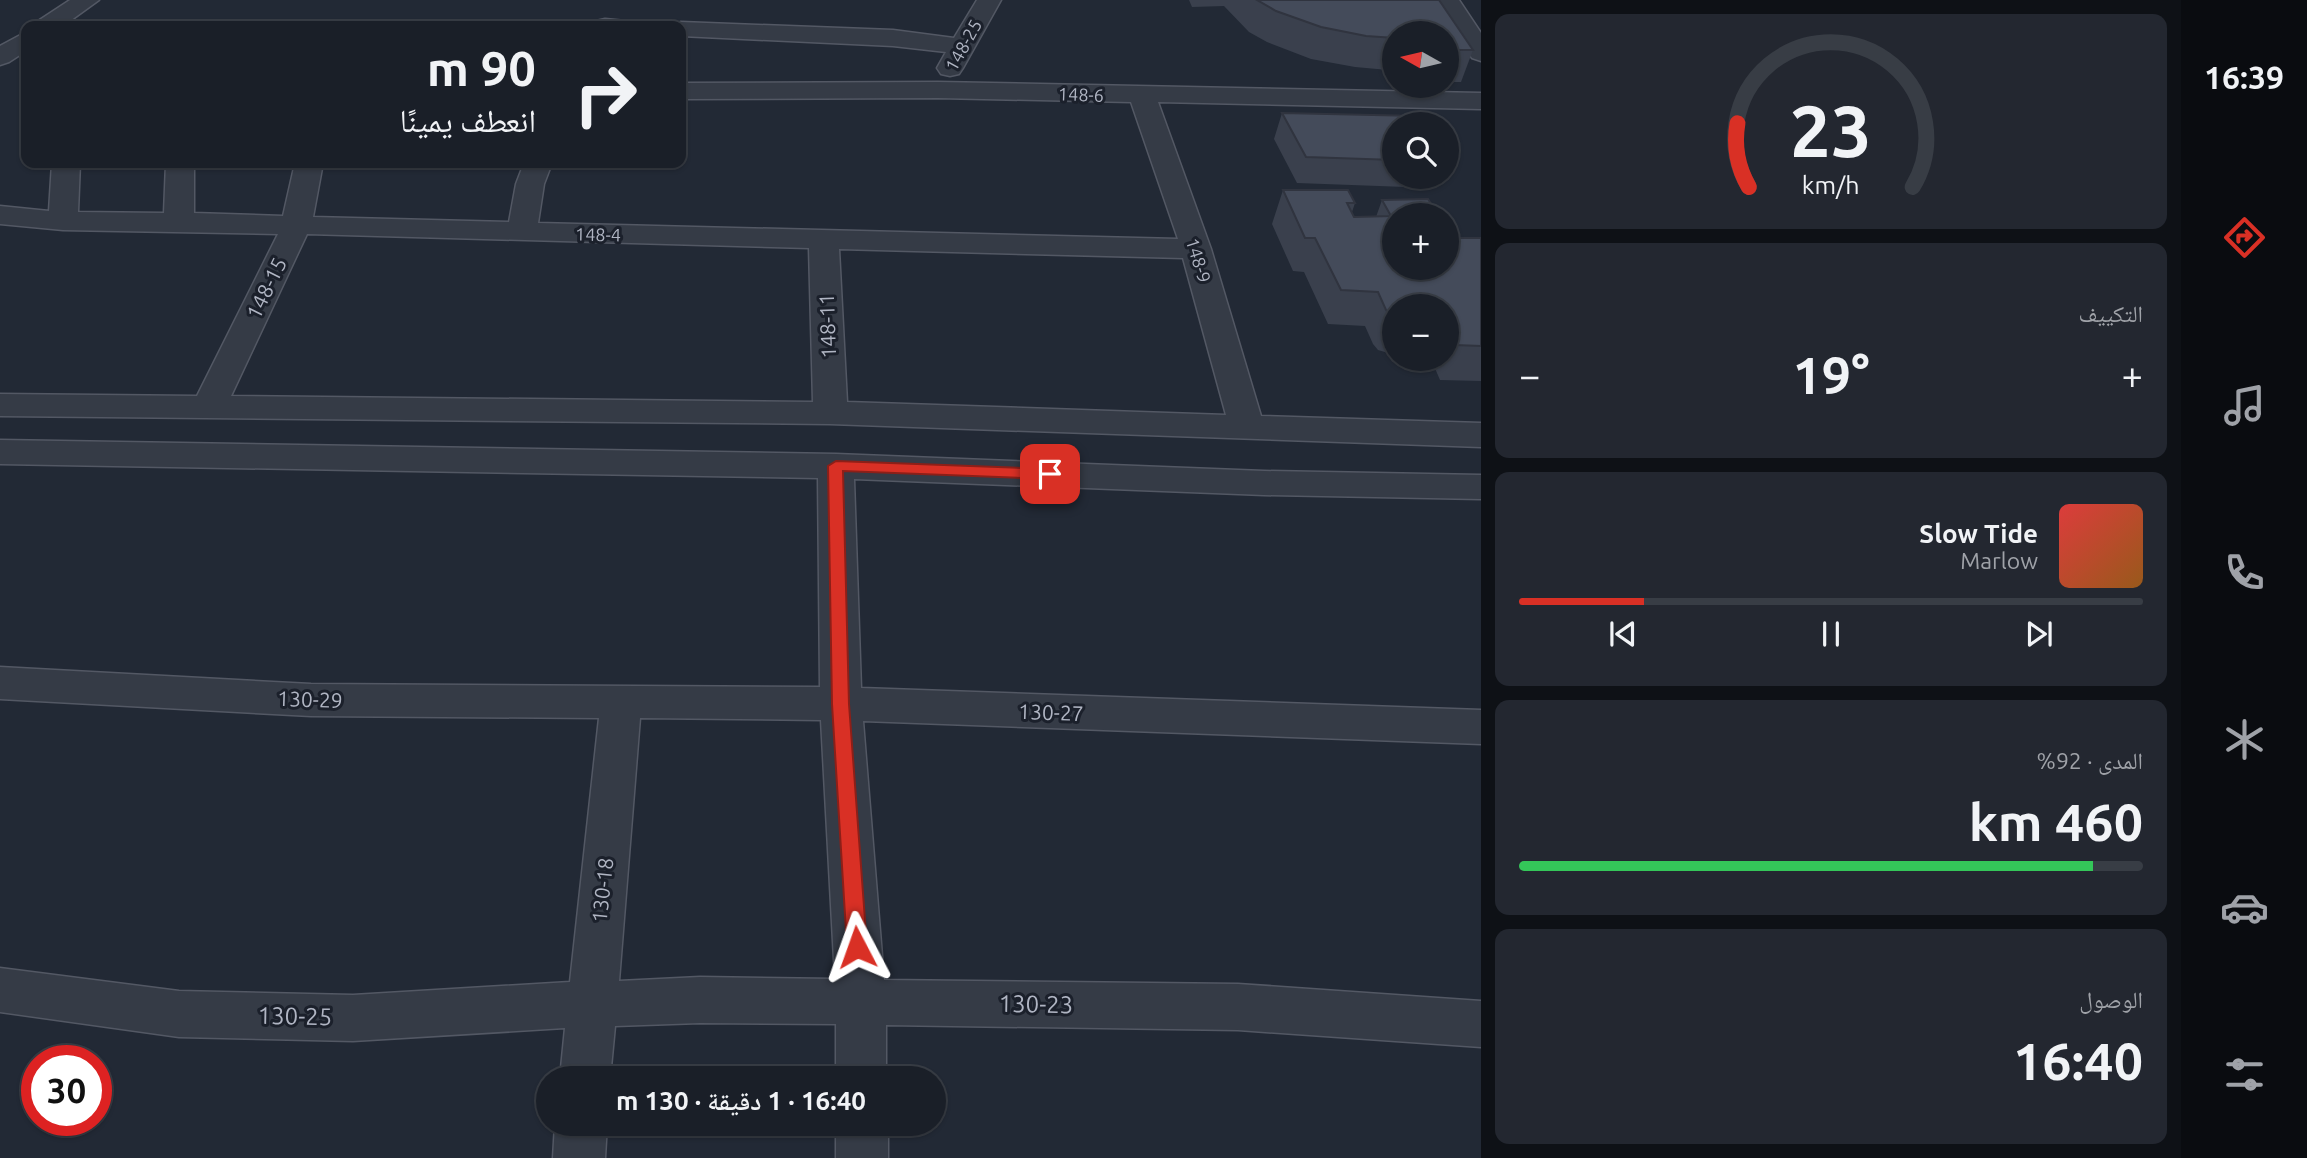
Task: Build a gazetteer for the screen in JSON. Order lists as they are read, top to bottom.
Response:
{
  "streets": {
    "street": [
      "148-25",
      "148-6",
      "148-4",
      "148-9",
      "148-15",
      "148-11",
      "130-29",
      "130-27",
      "130-18",
      "130-23",
      "130-25"
    ]
  },
  "crossings": [
    ["148-25", "148-6"],
    ["148-6", "148-9"],
    ["148-4", "148-9"],
    ["148-4", "148-15"],
    ["148-4", "148-11"],
    ["130-29", "130-27"],
    ["130-29", "130-18"],
    ["130-27", "130-18"],
    ["130-18", "130-23"],
    ["130-18", "130-25"],
    ["130-23", "130-25"]
  ],
  "north": "left",
  "page": {
    "tabs": "16:39",
    "map_buttons": ["+", "−"],
    "turn": ["90 m", "انعطف يمينًا"],
    "tile": [
      "التكييف",
      ["المدى · 92%", "460 km"],
      ["الوصول", "16:40"]
    ],
    "heat": ["−", "19°", "+"],
    "song": ["Slow Tide", "Marlow"],
    "limit": "30",
    "trip": "16:40 · 1 دقيقة · 130 m",
    "gauge": ["23", "km/h"]
  }
}
